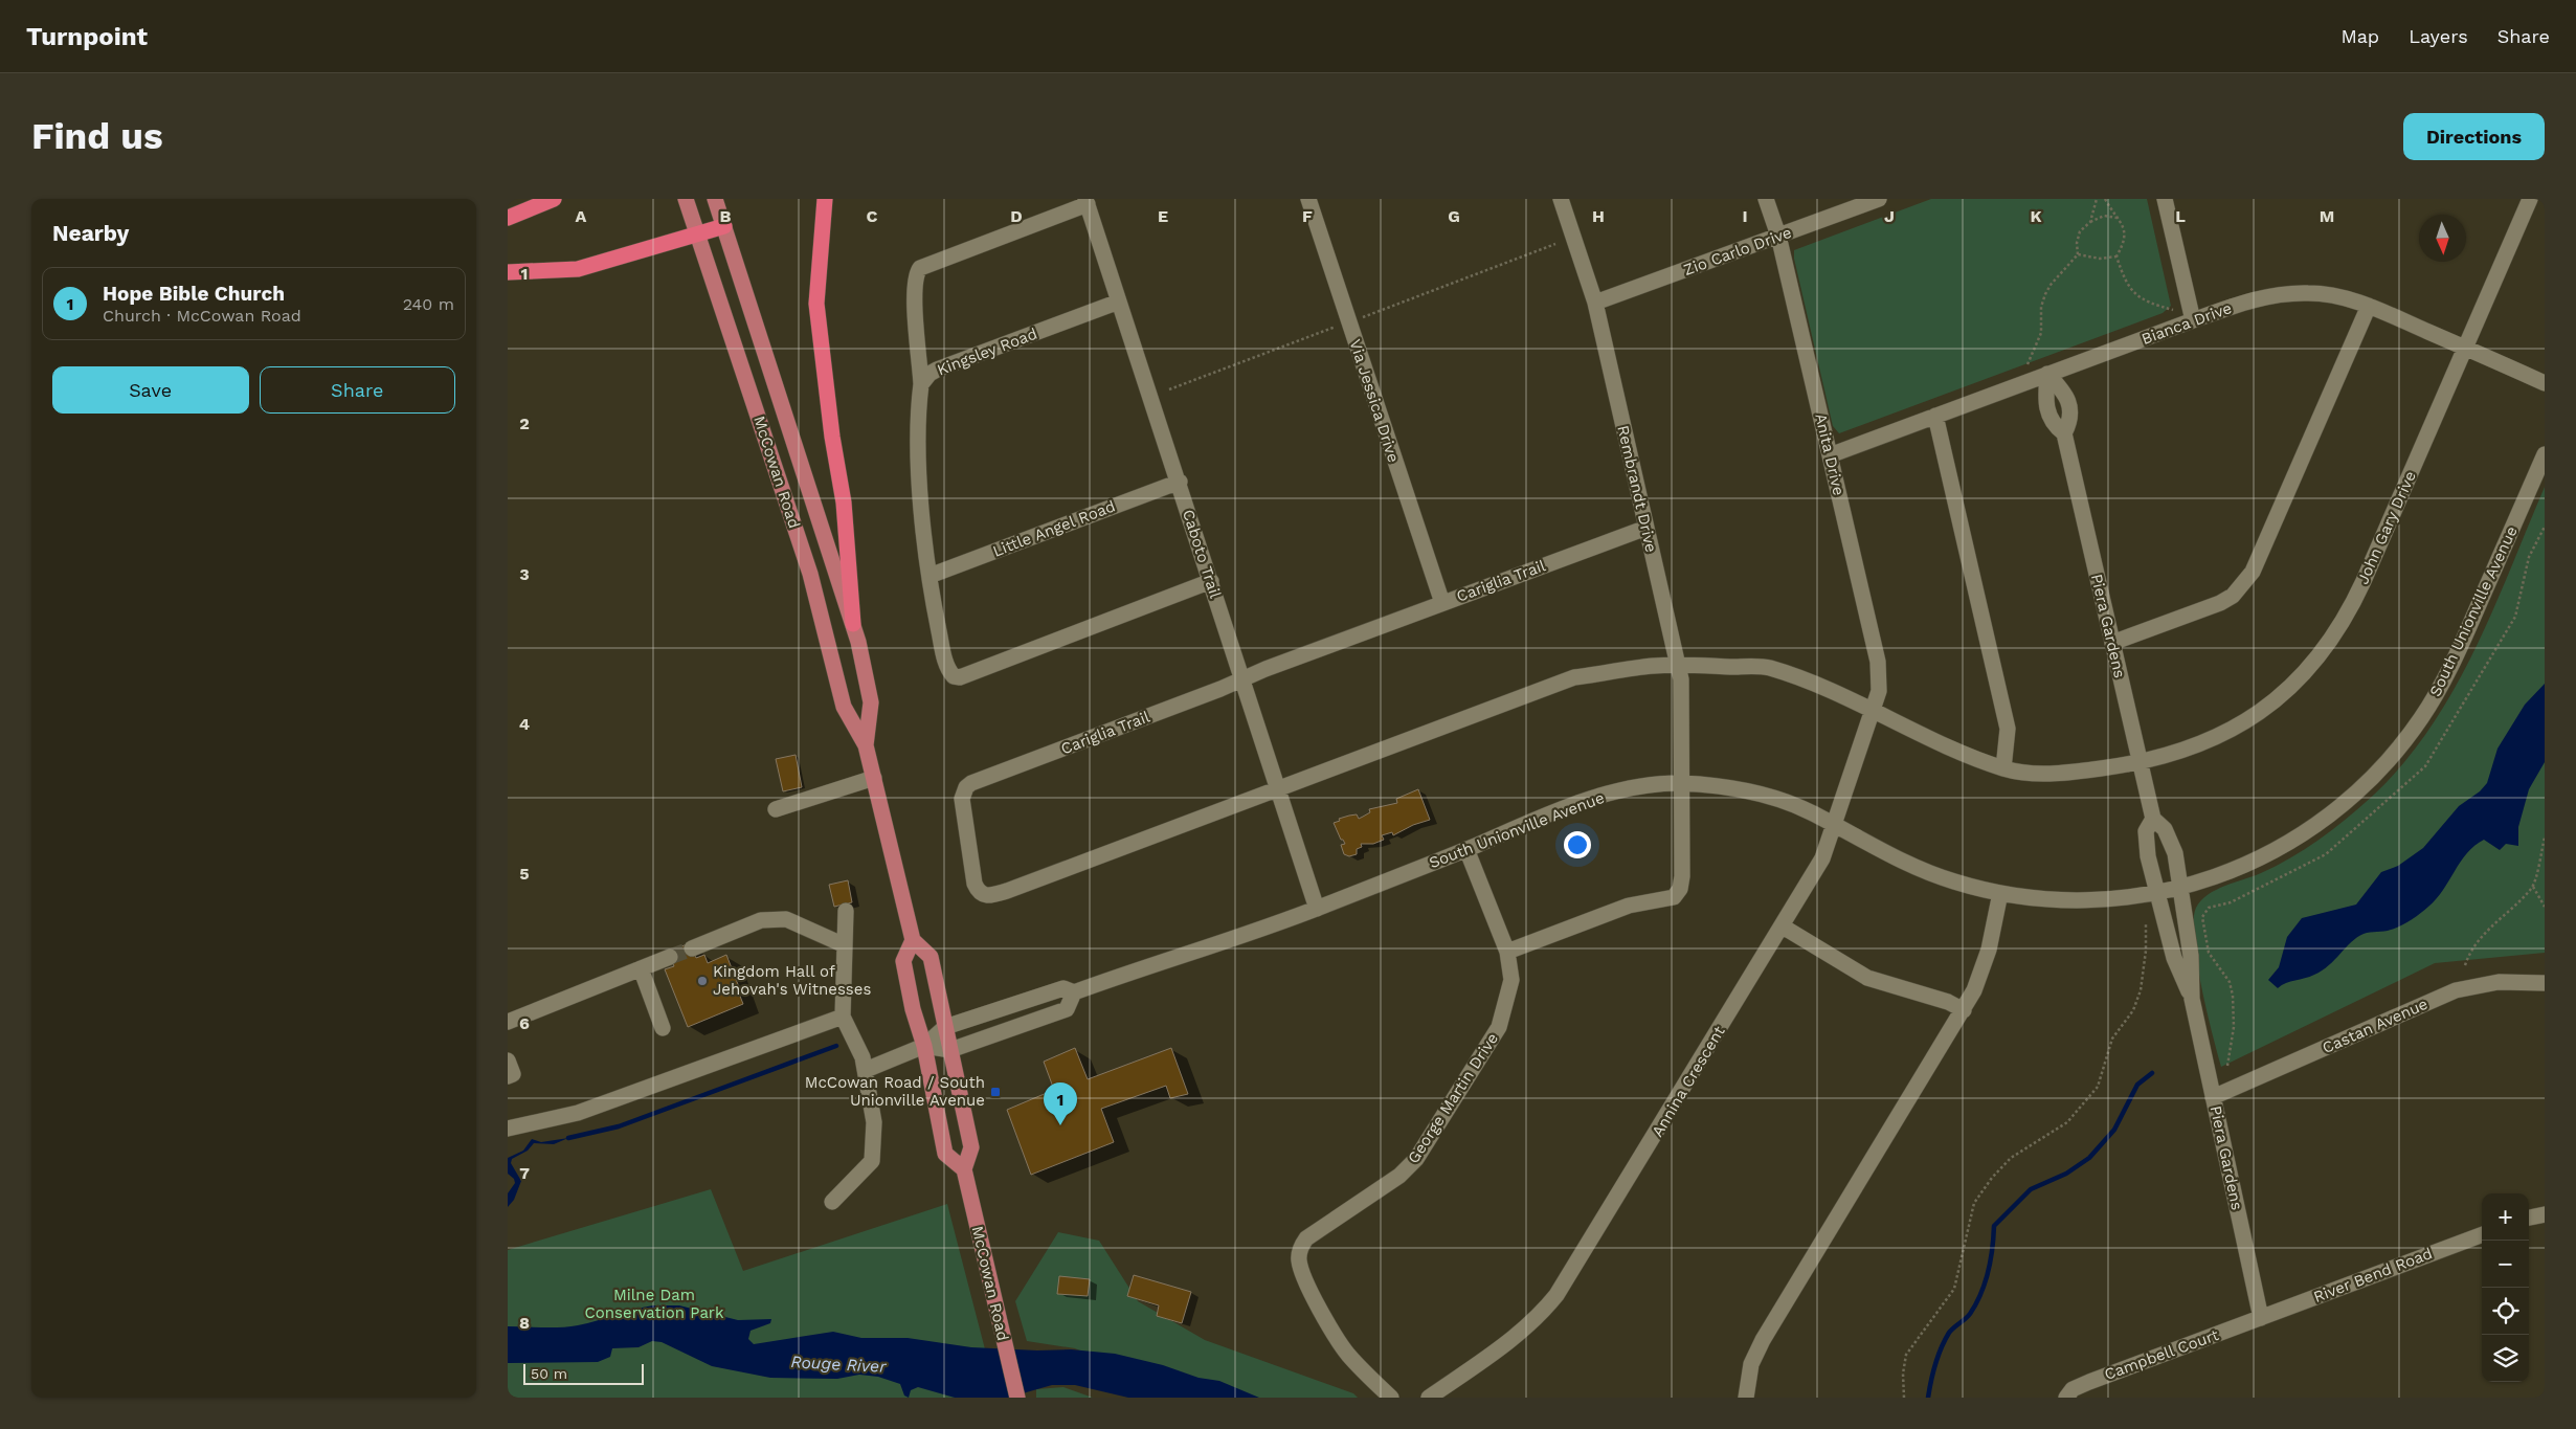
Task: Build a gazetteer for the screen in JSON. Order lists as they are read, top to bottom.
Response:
{
  "streets": {
    "main road": ["McCowan Road"],
    "street": [
      "Zio Carlo Drive",
      "Bianca Drive",
      "Kingsley Road",
      "Via Jessica Drive",
      "Anita Drive",
      "Rembrandt Drive",
      "John Gary Drive",
      "Little Angel Road",
      "Caboto Trail",
      "Cariglia Trail",
      "South Unionville Avenue",
      "Piera Gardens",
      "Castan Avenue",
      "Annina Crescent",
      "George Martin Drive",
      "River Bend Road",
      "Campbell Court"
    ]
  },
  "crossings": [
    ["Zio Carlo Drive", "Anita Drive"],
    ["Zio Carlo Drive", "Rembrandt Drive"],
    ["Bianca Drive", "Anita Drive"],
    ["Bianca Drive", "John Gary Drive"],
    ["Bianca Drive", "Piera Gardens"],
    ["Kingsley Road", "Little Angel Road"],
    ["Kingsley Road", "Caboto Trail"],
    ["Via Jessica Drive", "Cariglia Trail"],
    ["Anita Drive", "John Gary Drive"],
    ["Anita Drive", "Annina Crescent"],
    ["McCowan Road", "South Unionville Avenue"],
    ["Rembrandt Drive", "John Gary Drive"],
    ["Rembrandt Drive", "Cariglia Trail"],
    ["Rembrandt Drive", "South Unionville Avenue"],
    ["Rembrandt Drive", "George Martin Drive"],
    ["John Gary Drive", "Caboto Trail"],
    ["John Gary Drive", "Cariglia Trail"],
    ["John Gary Drive", "Piera Gardens"],
    ["John Gary Drive", "Annina Crescent"],
    ["Little Angel Road", "Caboto Trail"],
    ["Caboto Trail", "Cariglia Trail"],
    ["Caboto Trail", "South Unionville Avenue"],
    ["South Unionville Avenue", "Piera Gardens"],
    ["South Unionville Avenue", "Annina Crescent"],
    ["South Unionville Avenue", "George Martin Drive"],
    ["Piera Gardens", "Castan Avenue"],
    ["Piera Gardens", "River Bend Road"],
    ["Piera Gardens", "Campbell Court"],
    ["River Bend Road", "Campbell Court"]
  ],
  "water": ["Rouge River"],
  "parks": ["Milne Dam Conservation Park"],
  "places": {
    "other": ["Kingdom Hall of Jehovah's Witnesses"],
    "transit": ["McCowan Road / South Unionville Avenue"]
  },
  "scale_bar": "50 m",
  "north": "bottom",
  "page": {
    "header": "Turnpoint",
    "nav": ["Map", "Layers", "Share"],
    "buttons": [
      "Directions",
      ["Save", "Share"]
    ],
    "title": "Find us",
    "heading": "Nearby",
    "list": [
      {
        "mark": "1",
        "name": "Hope Bible Church",
        "note": "Church · McCowan Road",
        "value": "240 m"
      }
    ],
    "pins": "1",
    "map_buttons": ["+", "−"],
    "scale": "50 m"
  },
  "grid": {
    "columns": [
      "A",
      "B",
      "C",
      "D",
      "E",
      "F",
      "G",
      "H",
      "I",
      "J",
      "K",
      "L",
      "M"
    ],
    "rows": [
      "1",
      "2",
      "3",
      "4",
      "5",
      "6",
      "7",
      "8"
    ]
  }
}
